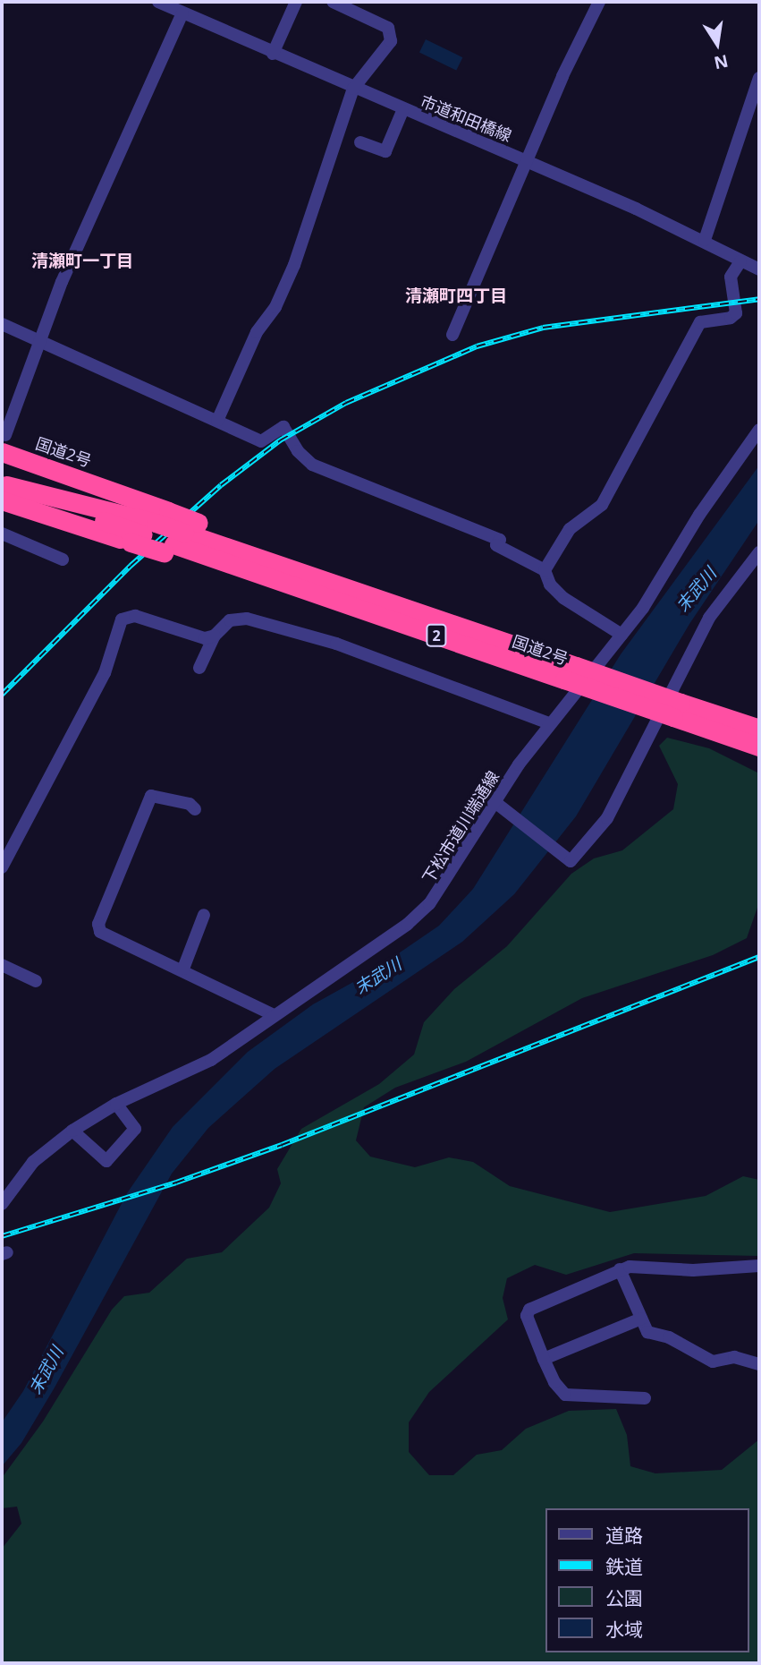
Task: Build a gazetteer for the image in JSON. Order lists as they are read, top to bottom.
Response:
{
  "streets": {
    "highway": ["国道2号", "2"],
    "street": ["市道和田橋線", "下松市道川端通線"]
  },
  "districts": ["清瀬町一丁目", "清瀬町四丁目"],
  "water": ["末武川"],
  "legend": [
    "道路",
    "鉄道",
    "公園",
    "水域"
  ],
  "north": "bottom"
}
